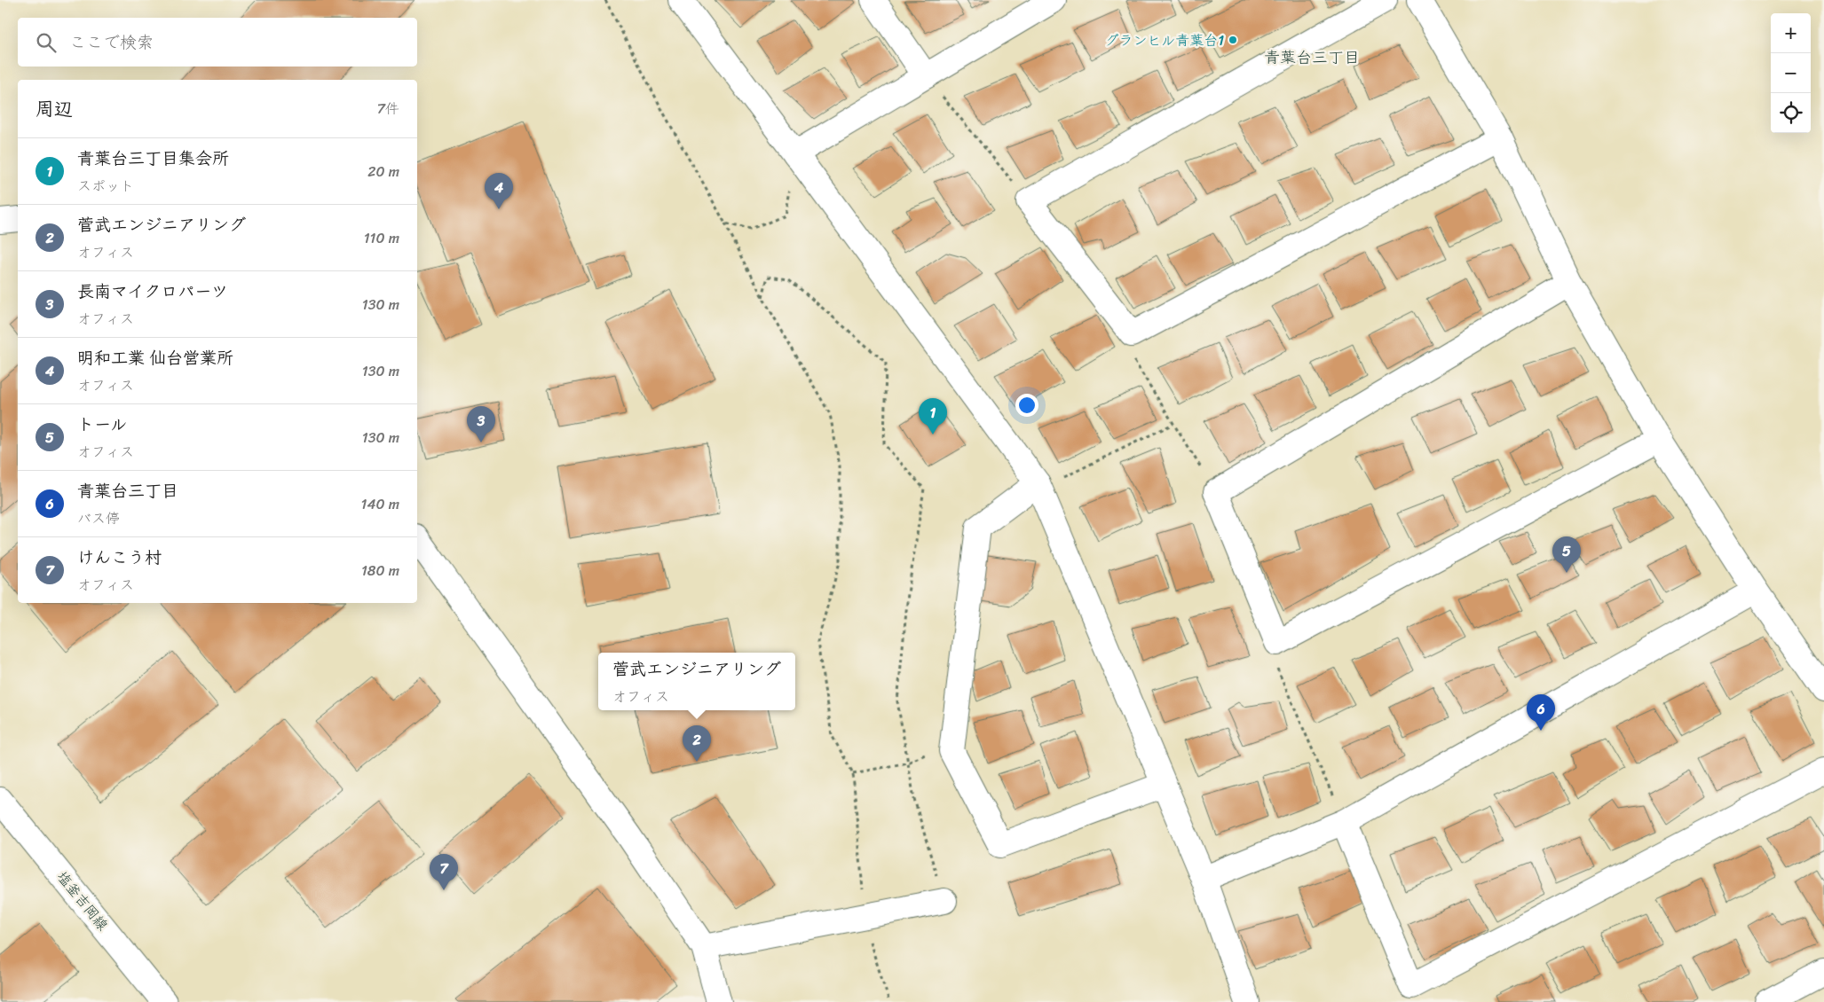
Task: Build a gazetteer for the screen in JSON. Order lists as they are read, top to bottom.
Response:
{
  "streets": {
    "street": ["塩釜吉岡線"]
  },
  "districts": ["青葉台三丁目"],
  "places": ["グランヒル青葉台1"],
  "page": {
    "map_buttons": ["+", "−"],
    "search": "ここで検索",
    "heading": ["周辺", "7件"],
    "list": [
      {
        "mark": "1",
        "name": "青葉台三丁目集会所",
        "note": "スポット",
        "value": "20 m"
      },
      {
        "mark": "2",
        "name": "菅武エンジニアリング",
        "note": "オフィス",
        "value": "110 m"
      },
      {
        "mark": "3",
        "name": "長南マイクロパーツ",
        "note": "オフィス",
        "value": "130 m"
      },
      {
        "mark": "4",
        "name": "明和工業 仙台営業所",
        "note": "オフィス",
        "value": "130 m"
      },
      {
        "mark": "5",
        "name": "トール",
        "note": "オフィス",
        "value": "130 m"
      },
      {
        "mark": "6",
        "name": "青葉台三丁目",
        "note": "バス停",
        "value": "140 m"
      },
      {
        "mark": "7",
        "name": "けんこう村",
        "note": "オフィス",
        "value": "180 m"
      }
    ],
    "pins": [
      "4",
      "1",
      "3",
      "5",
      "6",
      "2",
      "7"
    ],
    "popup": ["菅武エンジニアリング", "オフィス"]
  }
}
